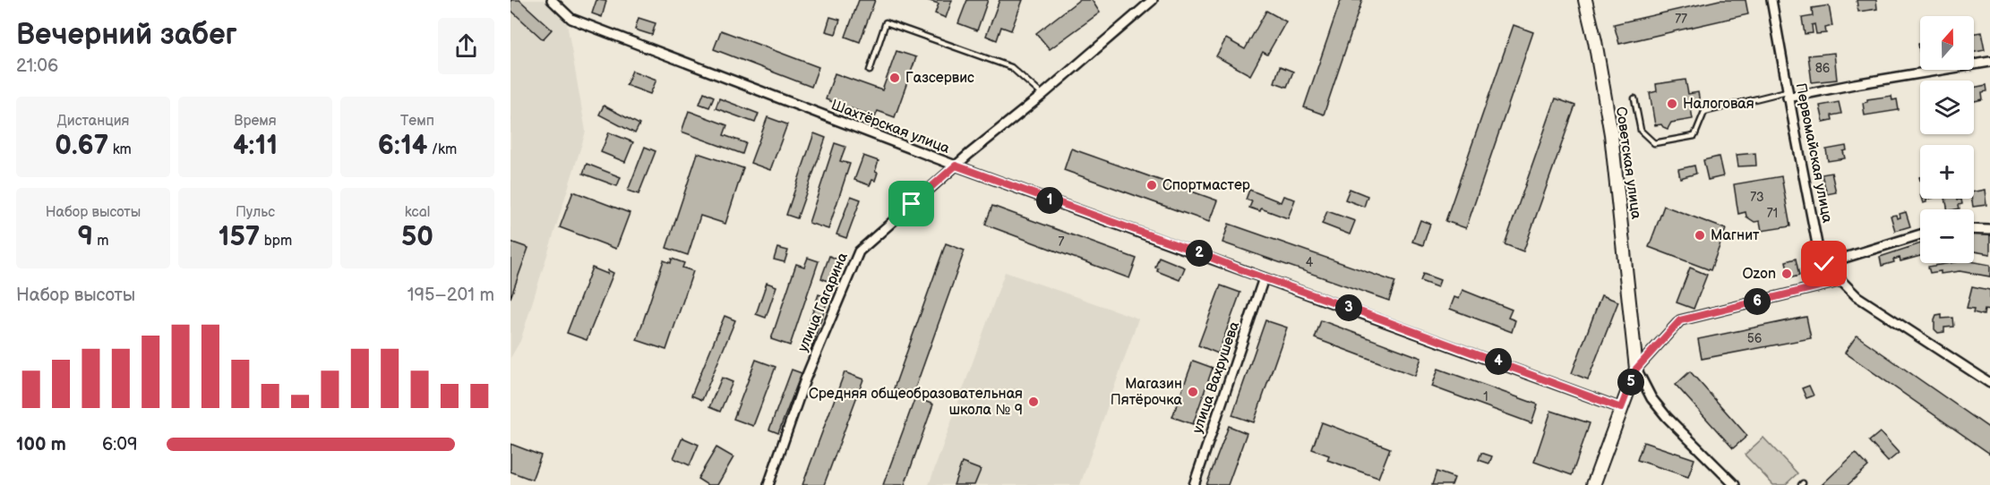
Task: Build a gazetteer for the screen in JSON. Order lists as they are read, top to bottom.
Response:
{
  "streets": {
    "main road": ["Советская улица"],
    "street": [
      "Шахтёрская улица",
      "Первомайская улица",
      "улица Гагарина",
      "улица Вахрушева"
    ]
  },
  "crossings": [
    ["Шахтёрская улица", "улица Гагарина"],
    ["Шахтёрская улица", "улица Вахрушева"]
  ],
  "places": [
    "Газсервис",
    "Налоговая",
    "Спортмастер",
    "Магнит",
    "Ozon",
    "Магазин Пятёрочка",
    "Средняя общеобразовательная школа № 9"
  ],
  "house_numbers": [
    "77",
    "86",
    "73",
    "71",
    "7",
    "4",
    "56",
    "1"
  ],
  "north": "top",
  "page": {
    "heading": ["Вечерний забег", "21:06"],
    "map_buttons": ["+", "−"],
    "stats": [
      ["Дистанция", "0.67 km"],
      ["Время", "4:11"],
      ["Темп", "6:14 /km"],
      ["Набор высоты", "9 m"],
      ["Пульс", "157 bpm"],
      ["kcal", "50"]
    ],
    "pins": [
      "1",
      "2",
      "6",
      "3",
      "4",
      "5"
    ],
    "chart": ["Набор высоты", "195–201 m"],
    "list": [
      {
        "name": "100 m",
        "note": "6:09"
      }
    ]
  }
}
